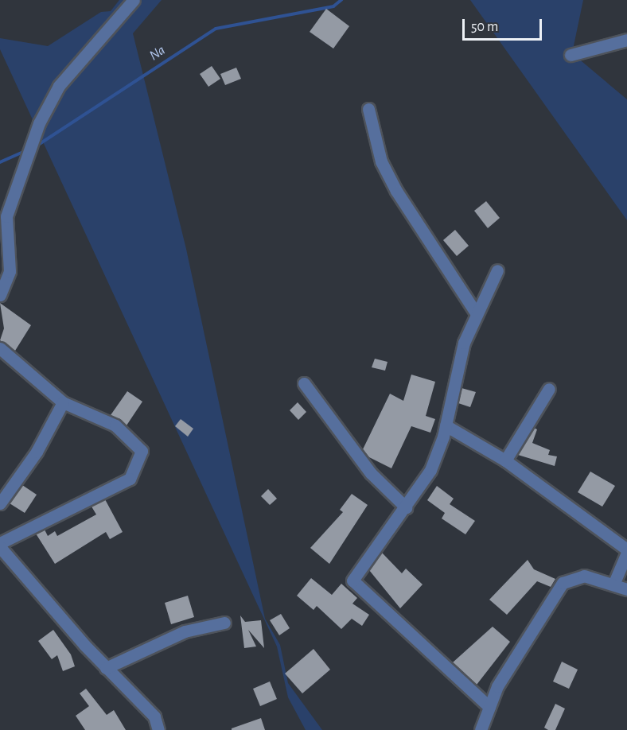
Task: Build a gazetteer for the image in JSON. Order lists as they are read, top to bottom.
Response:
{
  "water": ["Na"],
  "scale_bar": "50 m"
}
